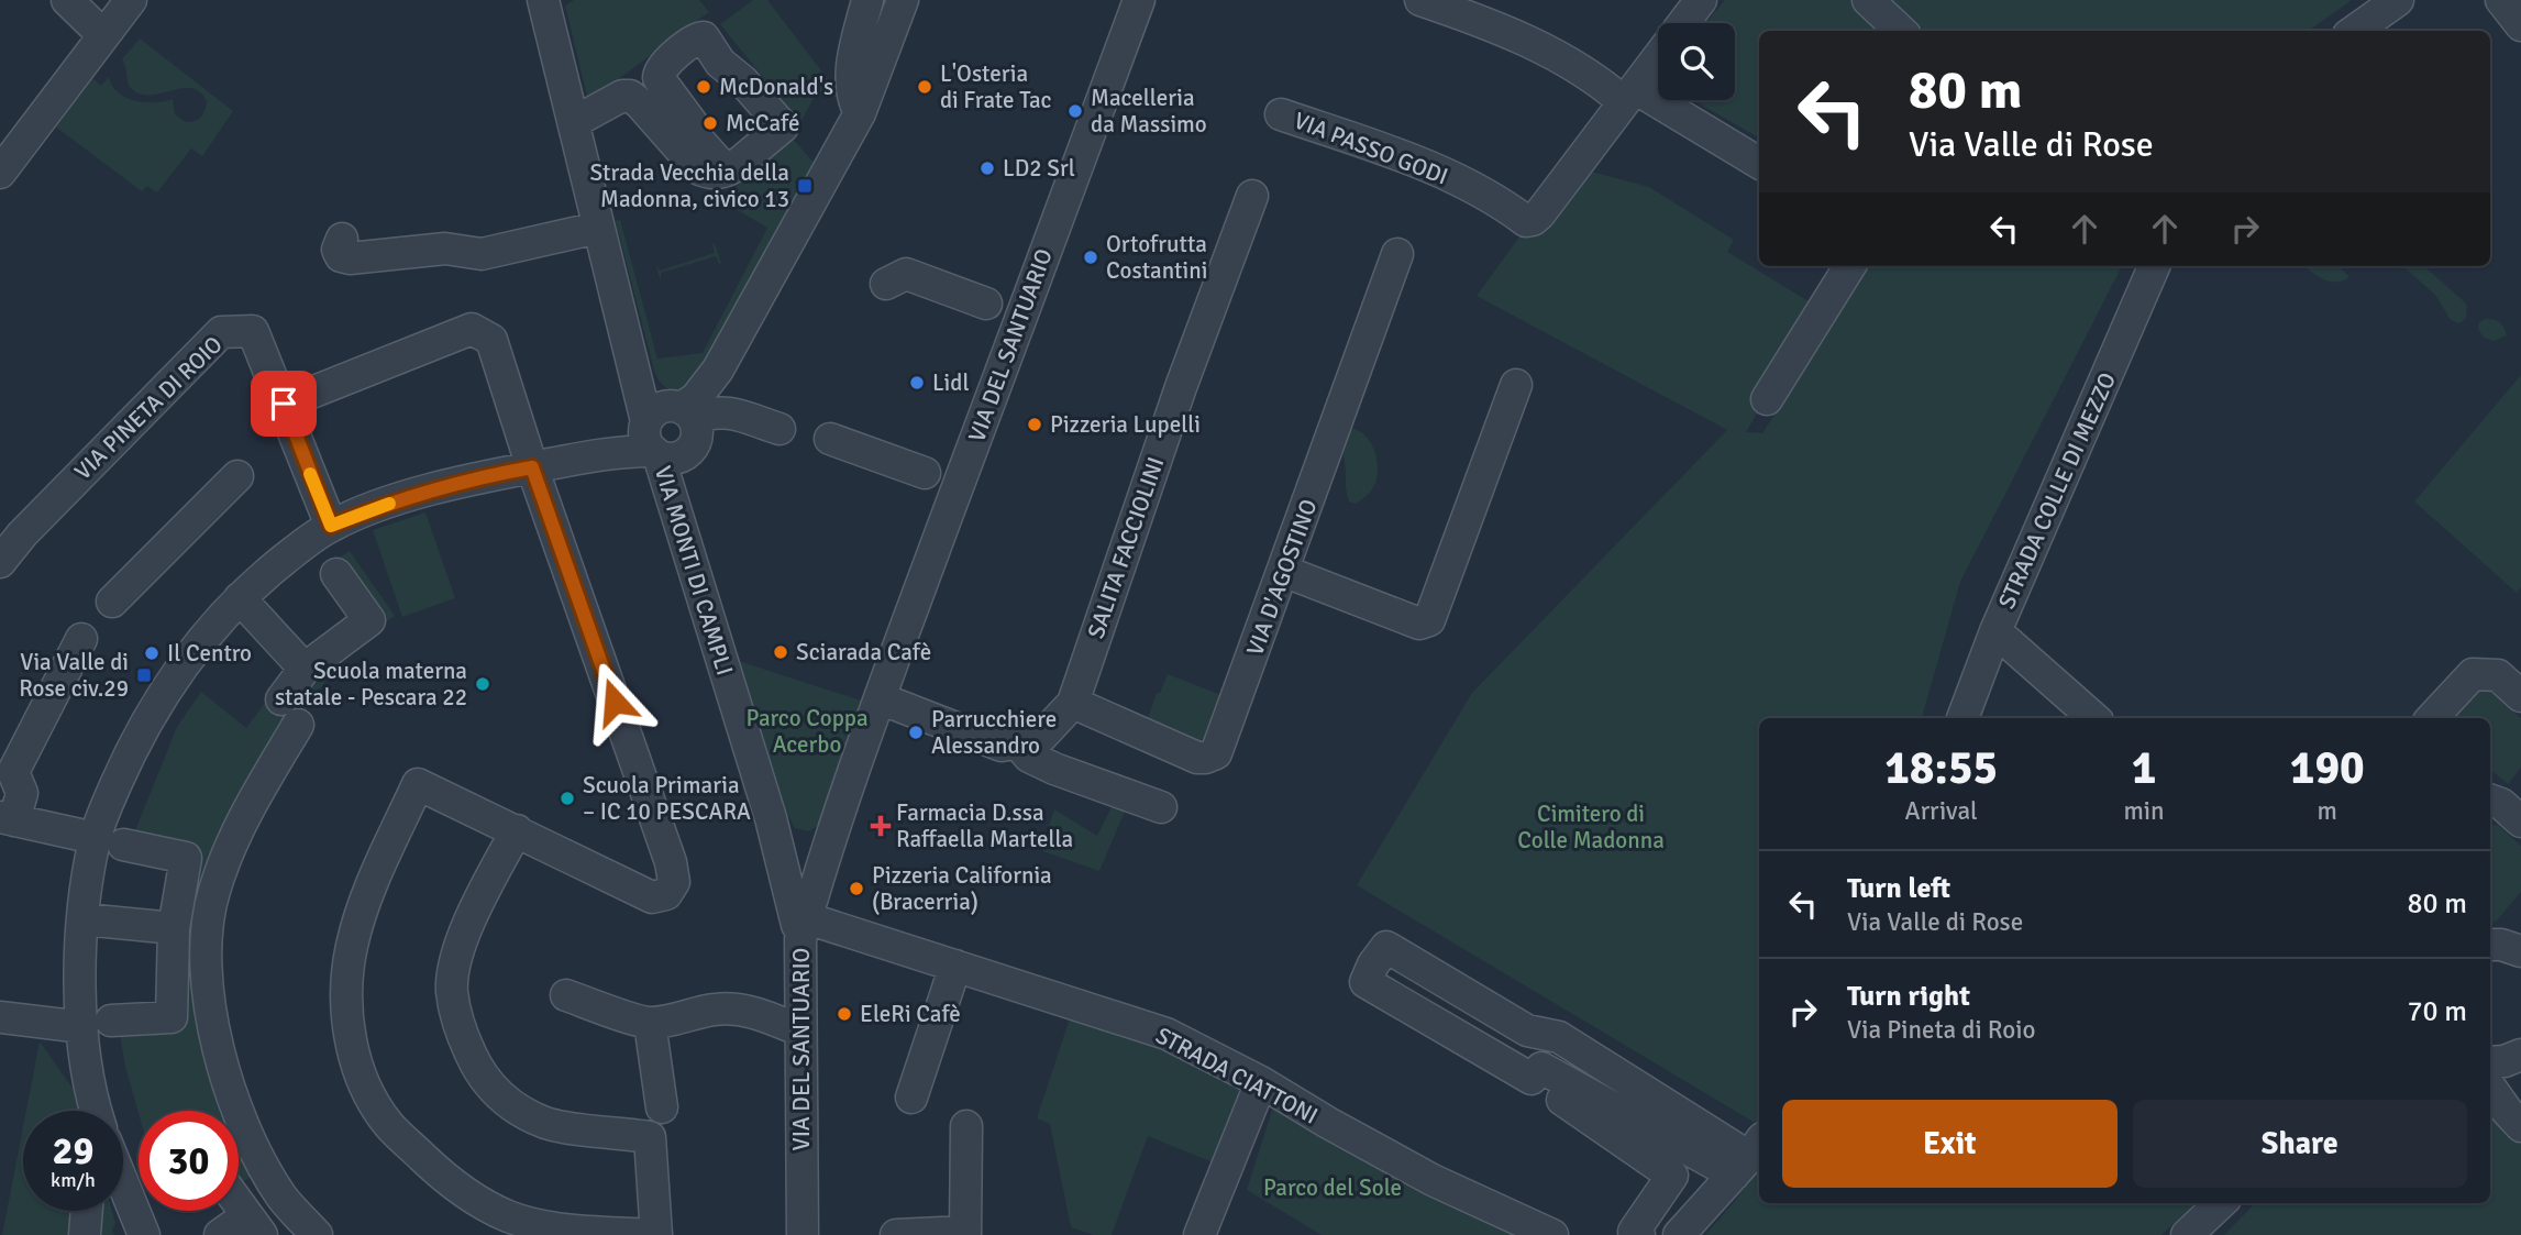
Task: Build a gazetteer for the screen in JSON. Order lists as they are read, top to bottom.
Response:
{
  "streets": {
    "street": [
      "VIA PASSO GODI",
      "VIA DEL SANTUARIO",
      "VIA PINETA DI ROIO",
      "STRADA COLLE DI MEZZO",
      "SALITA FACCIOLINI",
      "VIA MONTI DI CAMPLI",
      "VIA D'AGOSTINO",
      "STRADA CIATTONI"
    ]
  },
  "crossings": [
    ["VIA DEL SANTUARIO", "VIA MONTI DI CAMPLI"],
    ["VIA DEL SANTUARIO", "STRADA CIATTONI"],
    ["SALITA FACCIOLINI", "VIA D'AGOSTINO"],
    ["VIA MONTI DI CAMPLI", "STRADA CIATTONI"]
  ],
  "parks": ["Parco Coppa Acerbo", "Cimitero di Colle Madonna", "Parco del Sole"],
  "places": {
    "other": [
      "McDonald's",
      "L'Osteria di Frate Tac",
      "Macelleria da Massimo",
      "McCafé",
      "LD2 Srl",
      "Ortofrutta Costantini",
      "Lidl",
      "Pizzeria Lupelli",
      "Sciarada Cafè",
      "Il Centro",
      "Scuola materna statale - Pescara 22",
      "Parrucchiere Alessandro",
      "Scuola Primaria – IC 10 PESCARA",
      "Pizzeria California (Bracerria)",
      "EleRi Cafè"
    ],
    "transit": ["Strada Vecchia della Madonna, civico 13", "Via Valle di Rose civ.29"],
    "health": ["Farmacia D.ssa Raffaella Martella"]
  },
  "page": {
    "turn": ["80 m", "Via Valle di Rose"],
    "eta": [
      "18:55",
      "Arrival",
      "1",
      "min",
      "190",
      "m"
    ],
    "list": [
      {
        "name": "Turn left",
        "note": "Via Valle di Rose",
        "value": "80 m"
      },
      {
        "name": "Turn right",
        "note": "Via Pineta di Roio",
        "value": "70 m"
      }
    ],
    "buttons": ["Exit", "Share"],
    "speed": "29 km/h",
    "limit": "30"
  }
}
